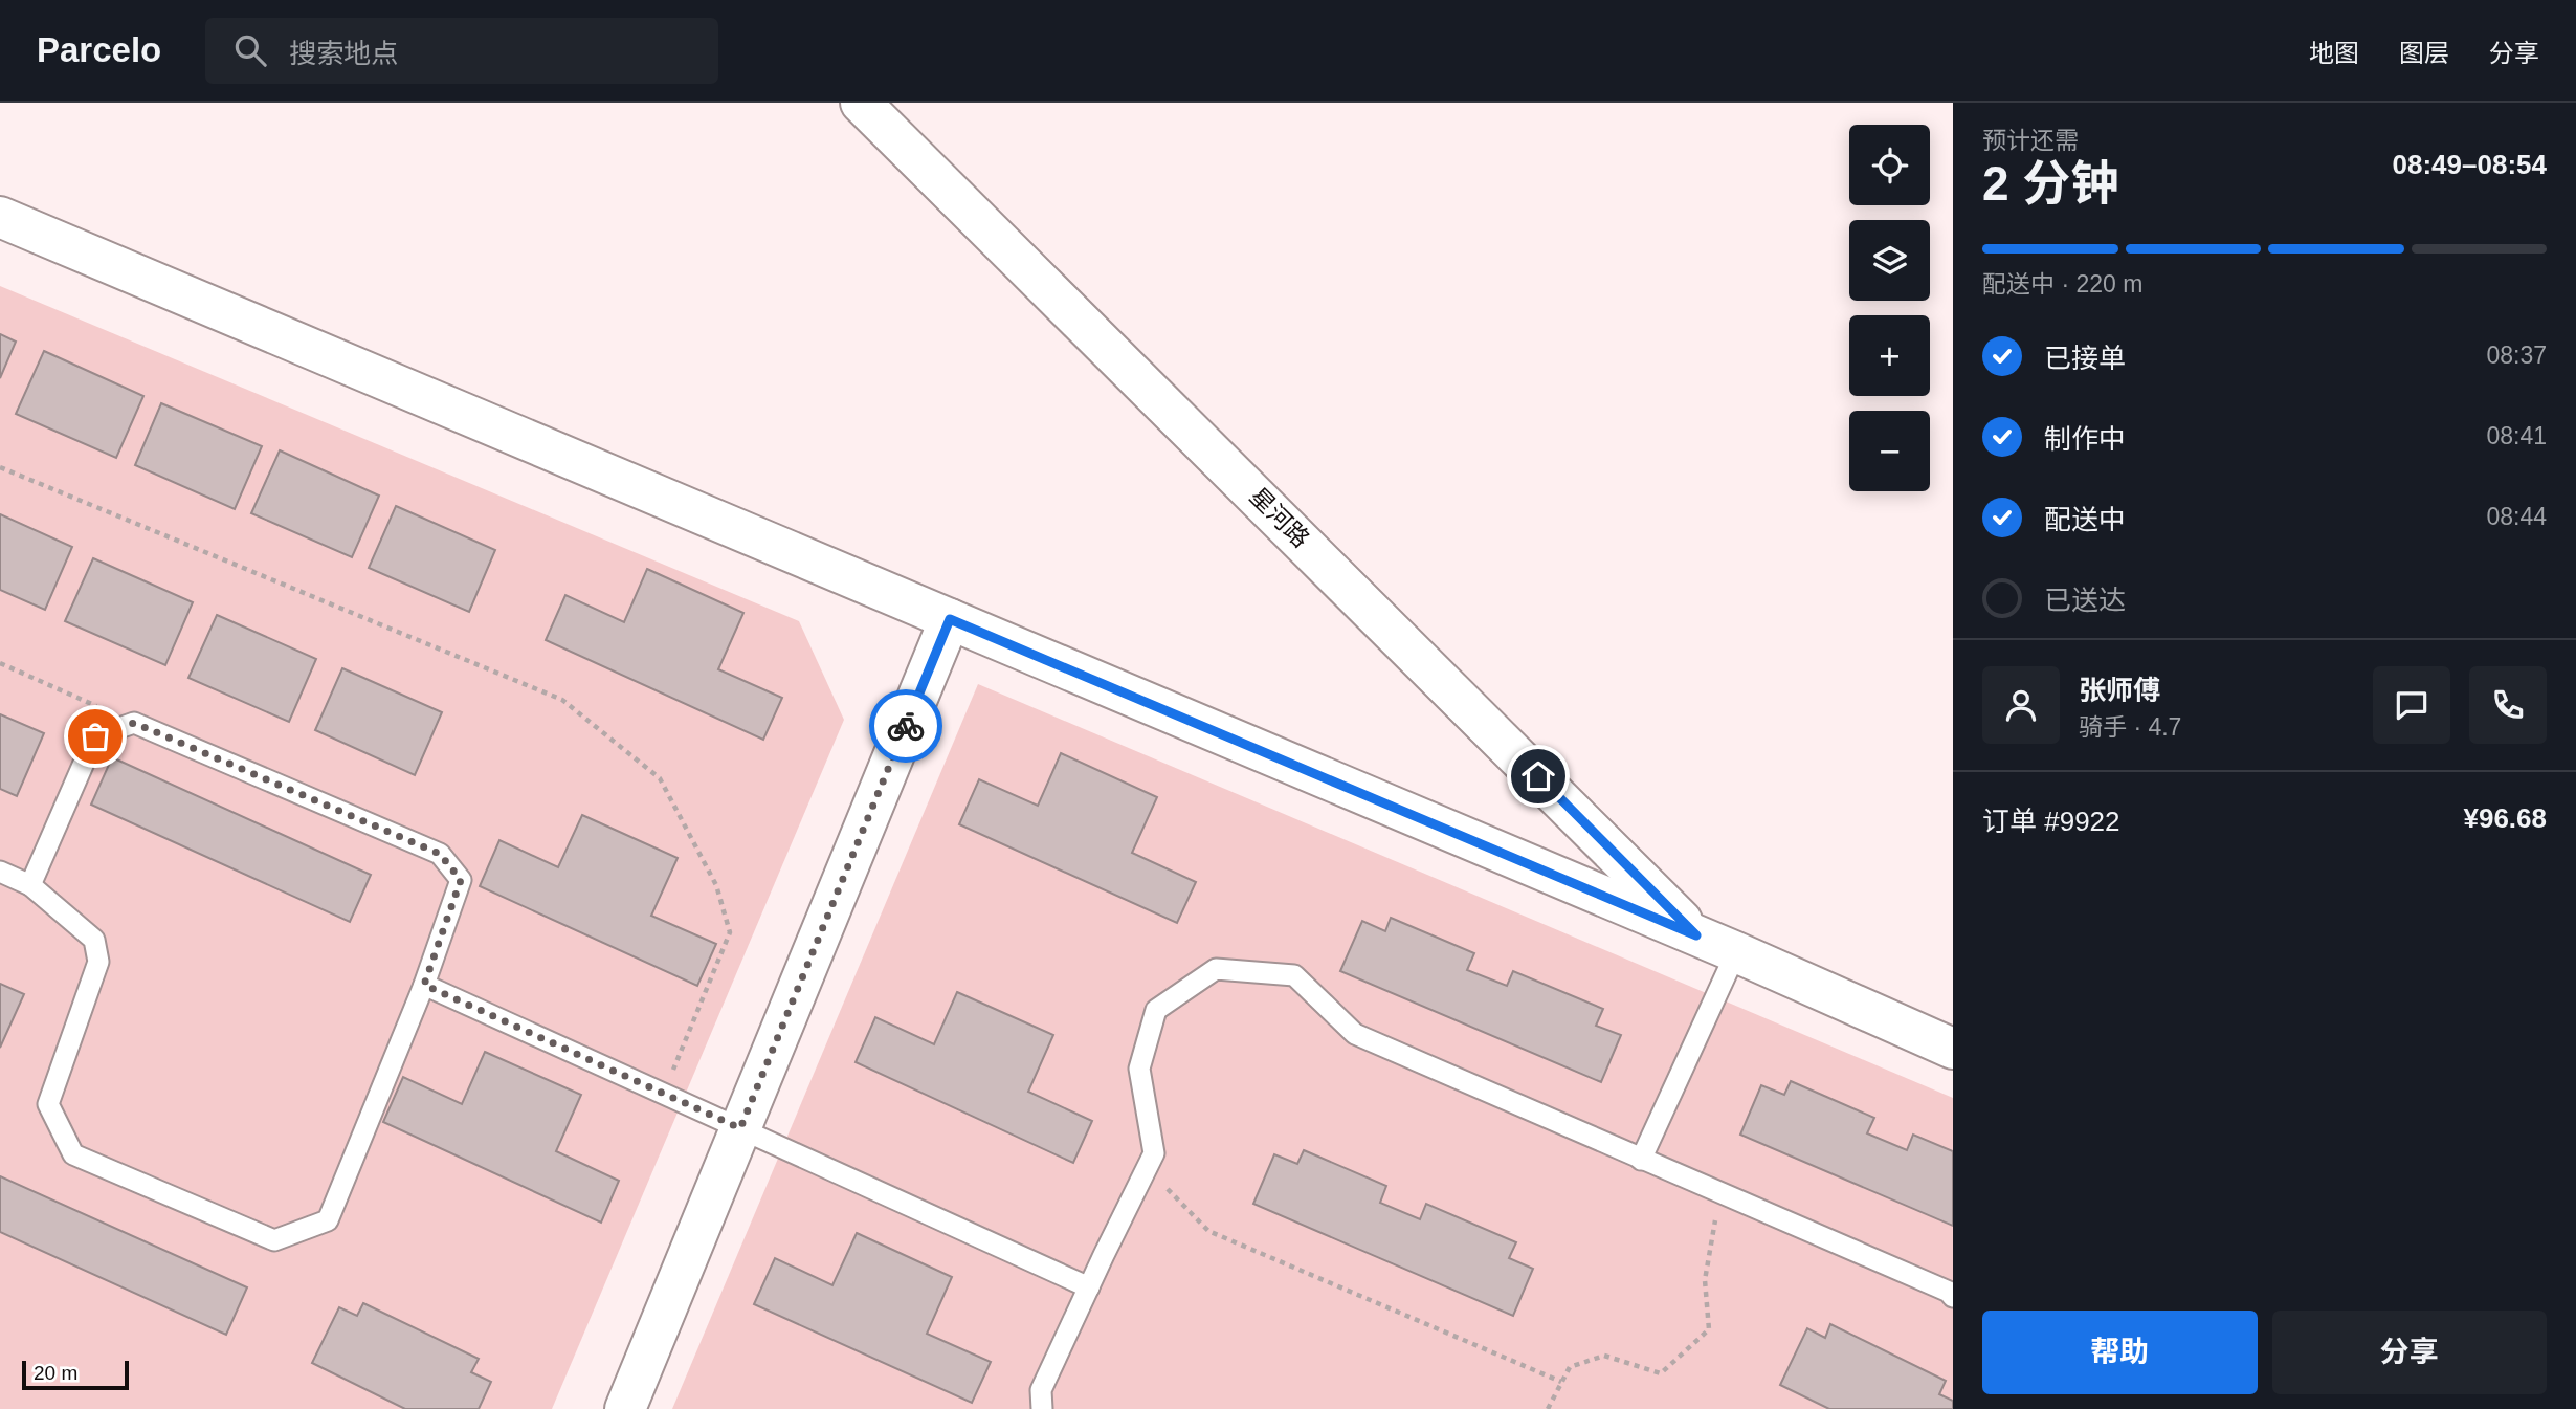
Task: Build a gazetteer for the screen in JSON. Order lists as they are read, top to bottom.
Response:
{
  "streets": {
    "street": ["星河路"]
  },
  "scale_bar": "20 m",
  "page": {
    "header": "Parcelo",
    "search": "搜索地点",
    "nav": ["地图", "图层", "分享"],
    "heading": ["2 分钟", "预计还需", "08:49–08:54"],
    "panel": [
      "张师傅",
      "骑手 · 4.7",
      "订单 #9922",
      "¥96.68"
    ],
    "map_buttons": ["+", "−"],
    "bar": "配送中 · 220 m",
    "list": [
      ["已接单", "08:37"],
      ["制作中", "08:41"],
      ["配送中", "08:44"],
      "已送达"
    ],
    "buttons": ["帮助", "分享"],
    "scale": "20 m"
  }
}
